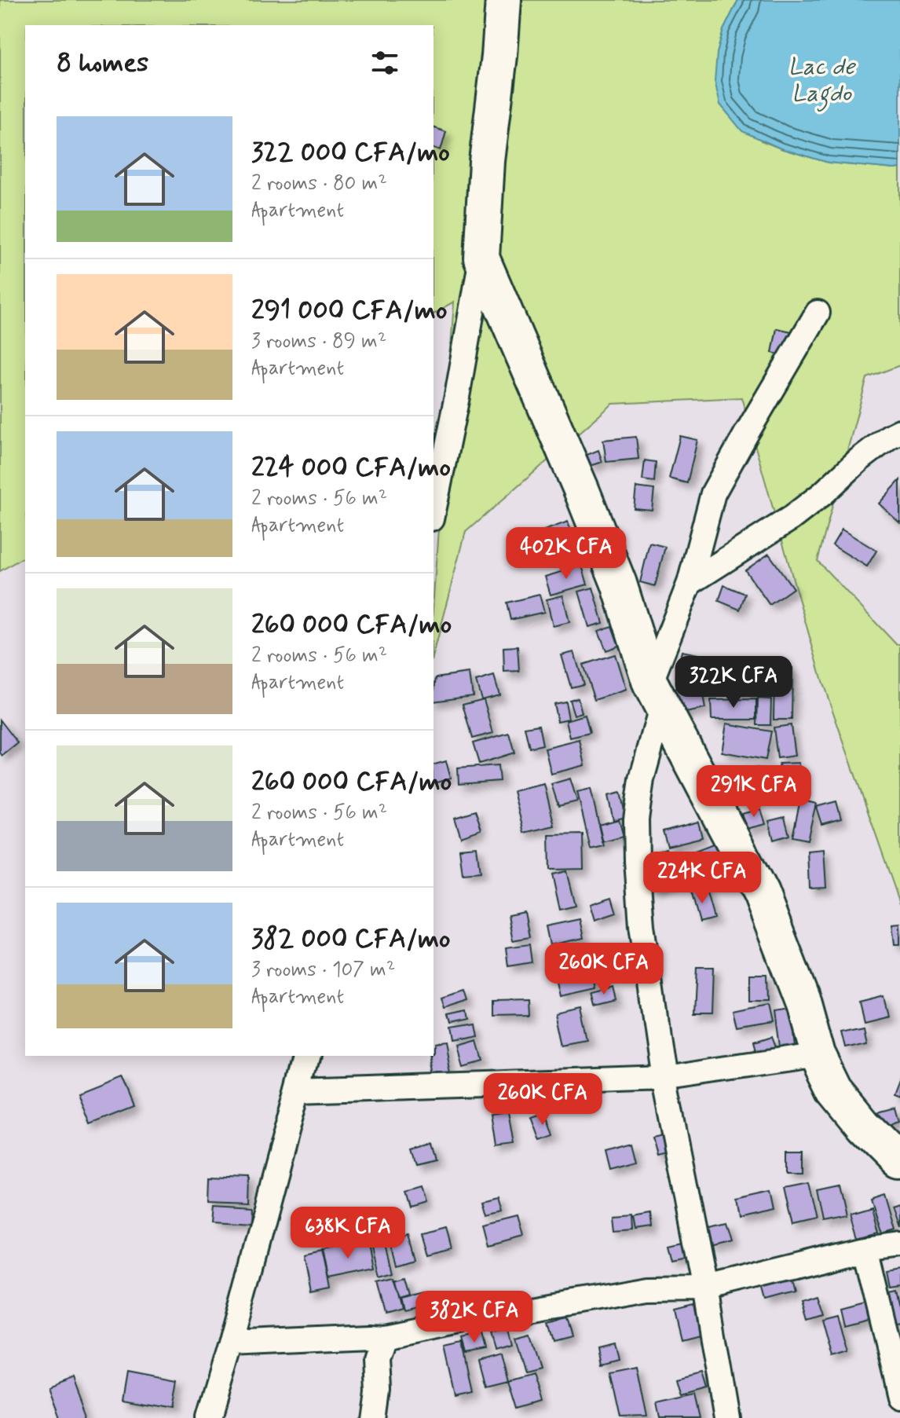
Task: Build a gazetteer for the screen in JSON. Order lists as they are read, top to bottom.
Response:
{
  "water": ["Lac de Lagdo"],
  "page": {
    "heading": "8 homes",
    "list": [
      {
        "name": "322 000 CFA/mo",
        "note": "2 rooms · 80 m² · Apartment"
      },
      {
        "name": "291 000 CFA/mo",
        "note": "3 rooms · 89 m² · Apartment"
      },
      {
        "name": "224 000 CFA/mo",
        "note": "2 rooms · 56 m² · Apartment"
      },
      {
        "name": "260 000 CFA/mo",
        "note": "2 rooms · 56 m² · Apartment"
      },
      {
        "name": "260 000 CFA/mo",
        "note": "2 rooms · 56 m² · Apartment"
      },
      {
        "name": "382 000 CFA/mo",
        "note": "3 rooms · 107 m² · Apartment"
      }
    ],
    "price": [
      "402K CFA",
      "322K CFA",
      "291K CFA",
      "224K CFA",
      "260K CFA",
      "260K CFA",
      "638K CFA",
      "382K CFA"
    ]
  }
}
